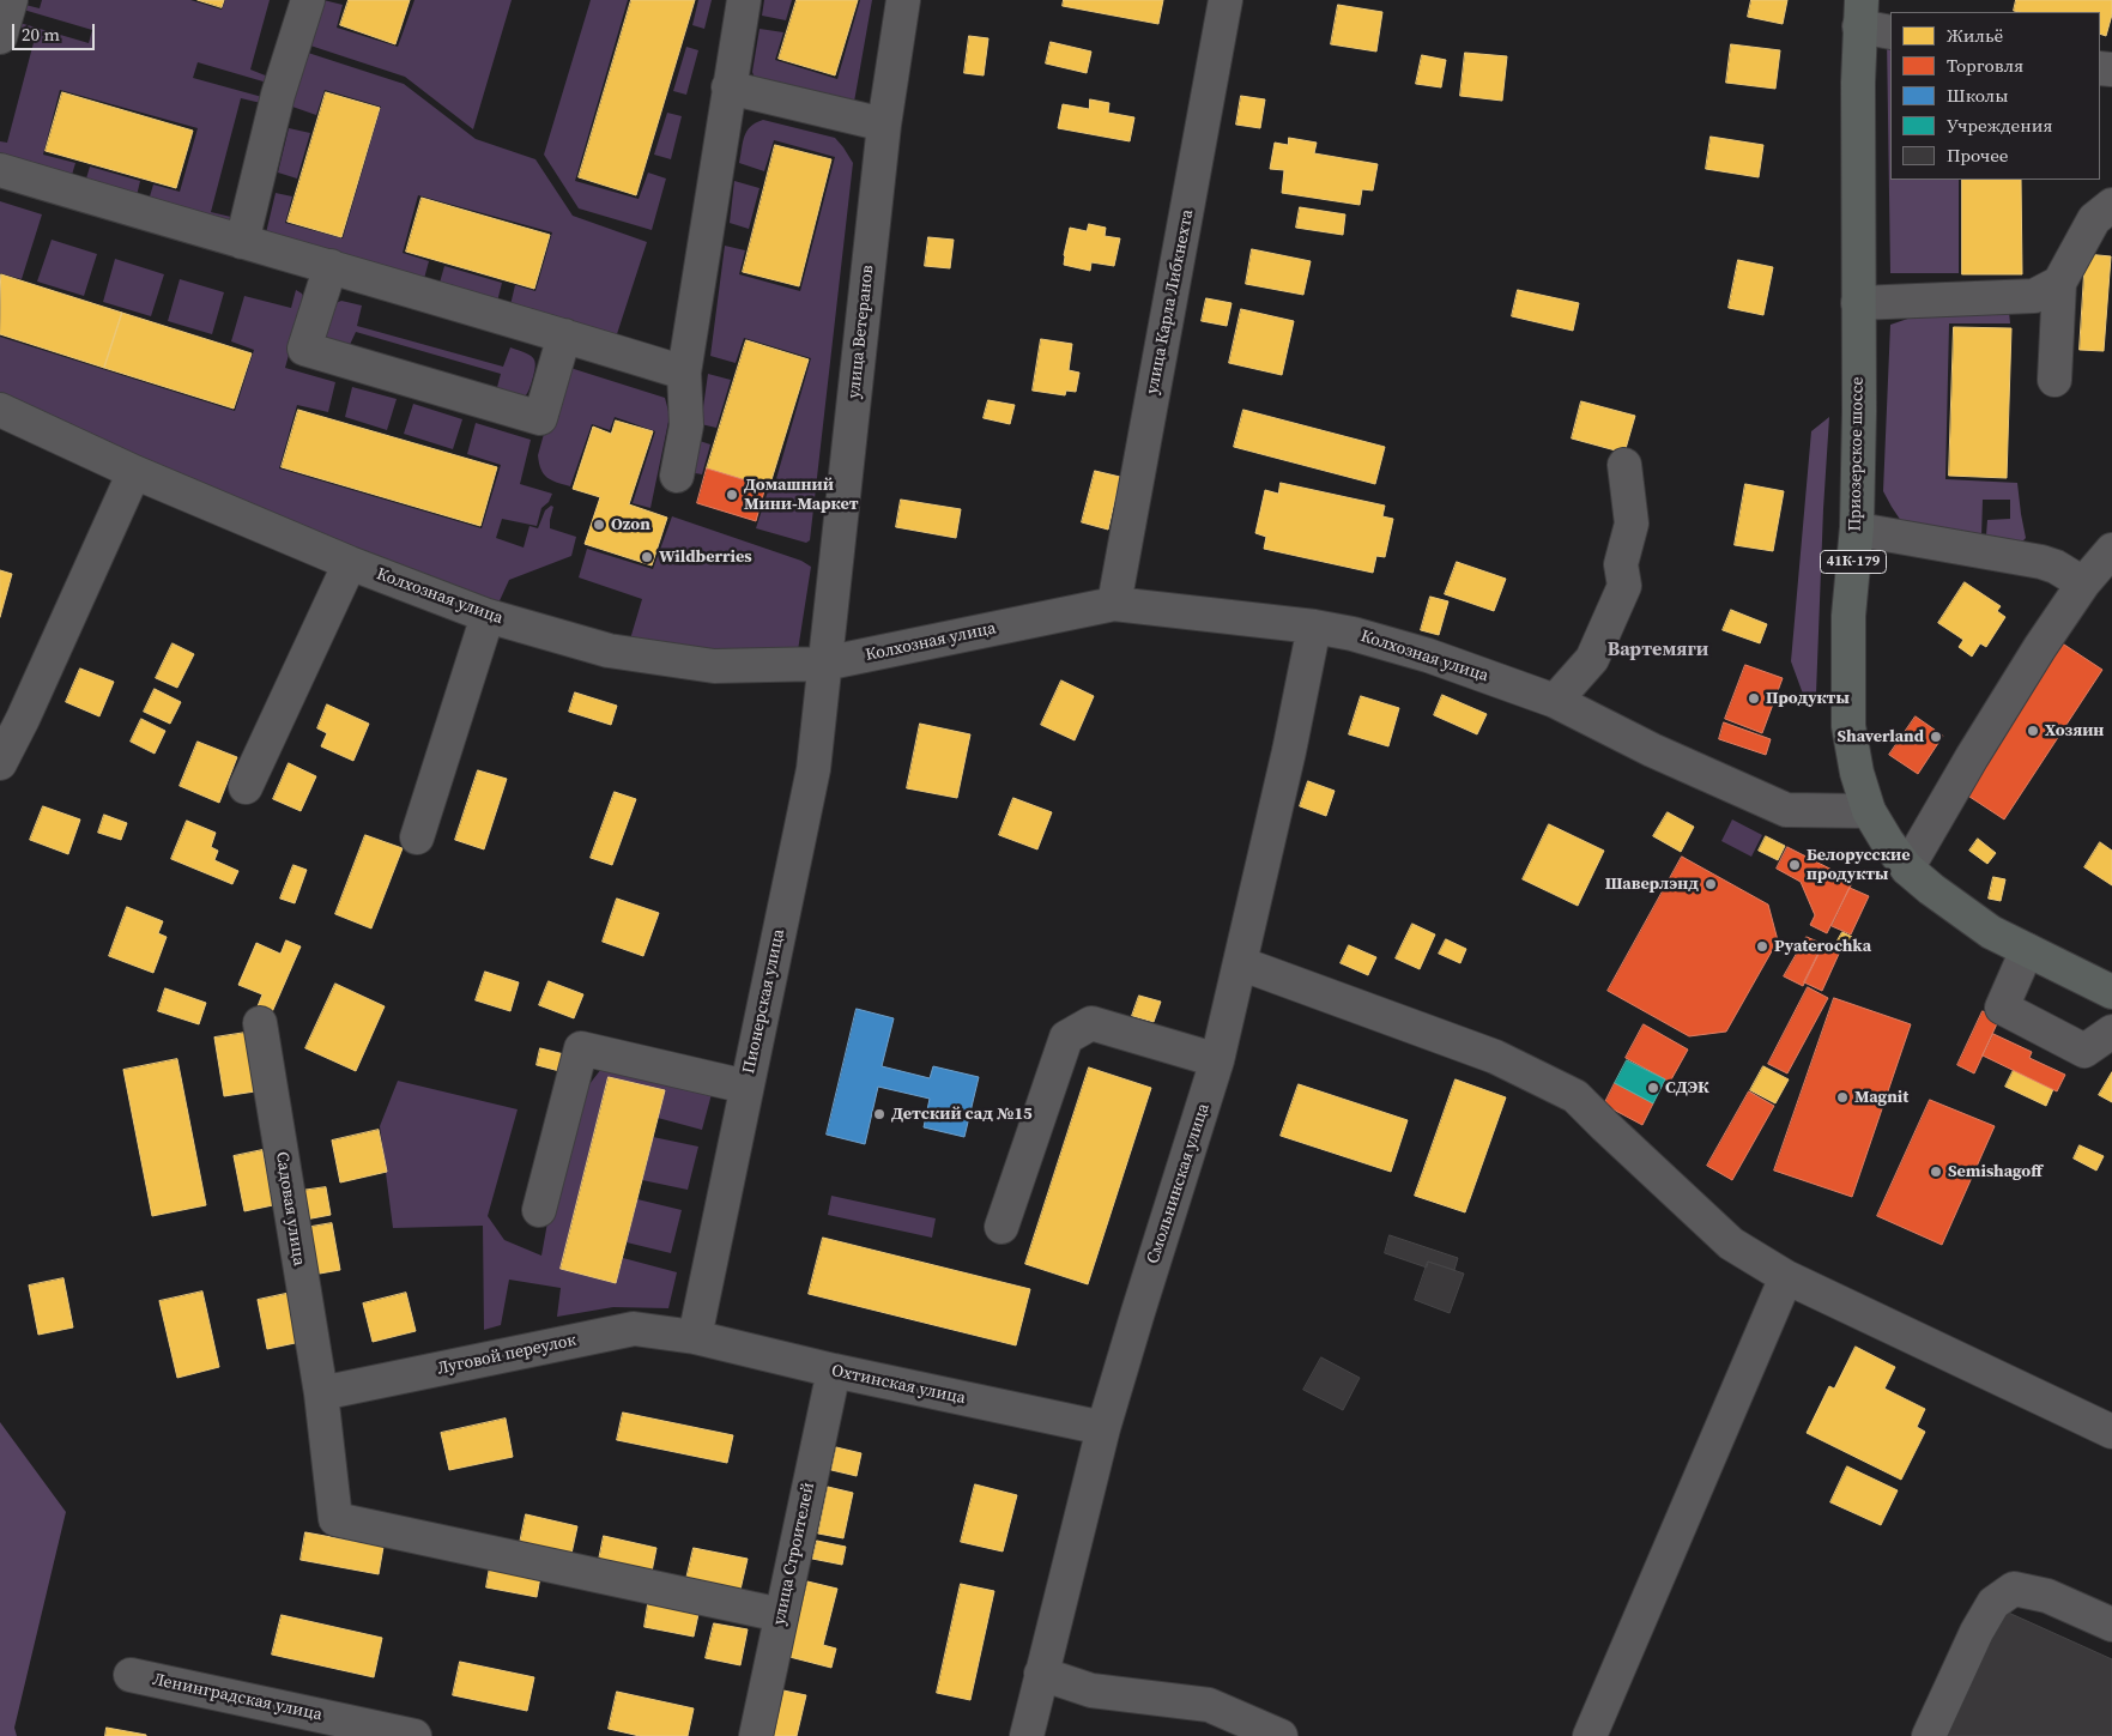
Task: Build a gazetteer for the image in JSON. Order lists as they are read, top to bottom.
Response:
{
  "streets": {
    "main road": ["Приозерское шоссе", "41К-179"],
    "street": [
      "улица Карла Либкнехта",
      "улица Ветеранов",
      "Колхозная улица",
      "Пионерская улица",
      "Смольнинская улица",
      "Садовая улица",
      "Луговой переулок",
      "Охтинская улица",
      "улица Строителей",
      "Ленинградская улица"
    ]
  },
  "crossings": [
    ["улица Карла Либкнехта", "Колхозная улица"],
    ["улица Ветеранов", "Колхозная улица"],
    ["улица Ветеранов", "Пионерская улица"],
    ["Приозерское шоссе", "Колхозная улица"],
    ["Колхозная улица", "Пионерская улица"],
    ["Колхозная улица", "Смольнинская улица"],
    ["Пионерская улица", "Луговой переулок"],
    ["Пионерская улица", "Охтинская улица"],
    ["Смольнинская улица", "Охтинская улица"],
    ["Садовая улица", "Луговой переулок"],
    ["Садовая улица", "улица Строителей"],
    ["Луговой переулок", "Охтинская улица"],
    ["Охтинская улица", "улица Строителей"]
  ],
  "districts": ["Вартемяги"],
  "places": [
    "Домашний Мини-Маркет",
    "Ozon",
    "Wildberries",
    "Продукты",
    "Хозяин",
    "Shaverland",
    "Белорусские продукты",
    "Шаверлэнд",
    "Pyaterochka",
    "СДЭК",
    "Magnit",
    "Детский сад №15",
    "Semishagoff"
  ],
  "legend": [
    "Жильё",
    "Торговля",
    "Школы",
    "Учреждения",
    "Прочее"
  ],
  "scale_bar": "20 m"
}
